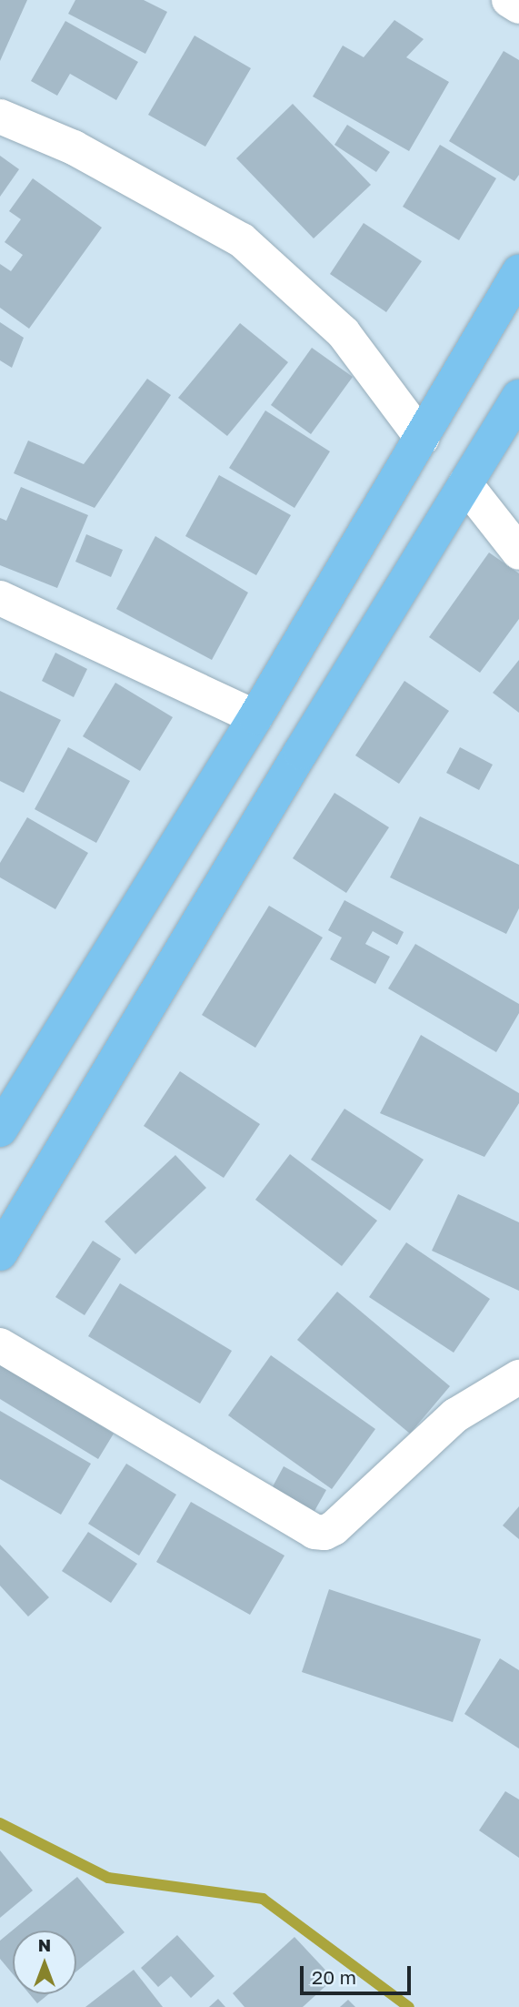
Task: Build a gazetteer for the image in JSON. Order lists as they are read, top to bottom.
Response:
{
  "scale_bar": "20 m",
  "north": "top"
}
